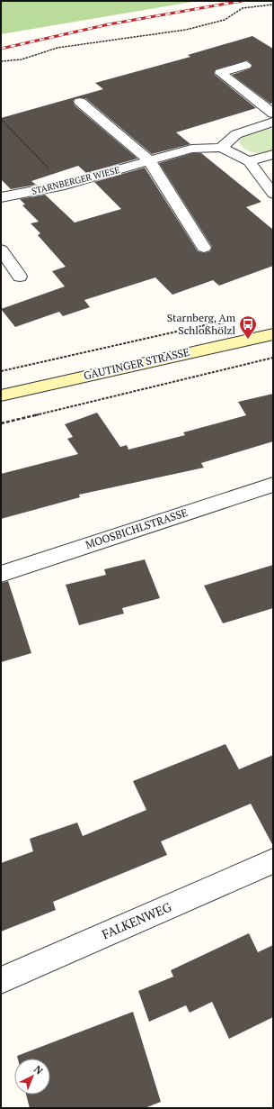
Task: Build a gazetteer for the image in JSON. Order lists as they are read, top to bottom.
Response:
{
  "streets": {
    "main road": ["GAUTINGER STRASSE"],
    "street": ["STARNBERGER WIESE", "MOOSBICHLSTRASSE", "FALKENWEG"]
  },
  "places": {
    "bus stop": ["Starnberg, Am Schloßhölzl"]
  },
  "north": "top right"
}
